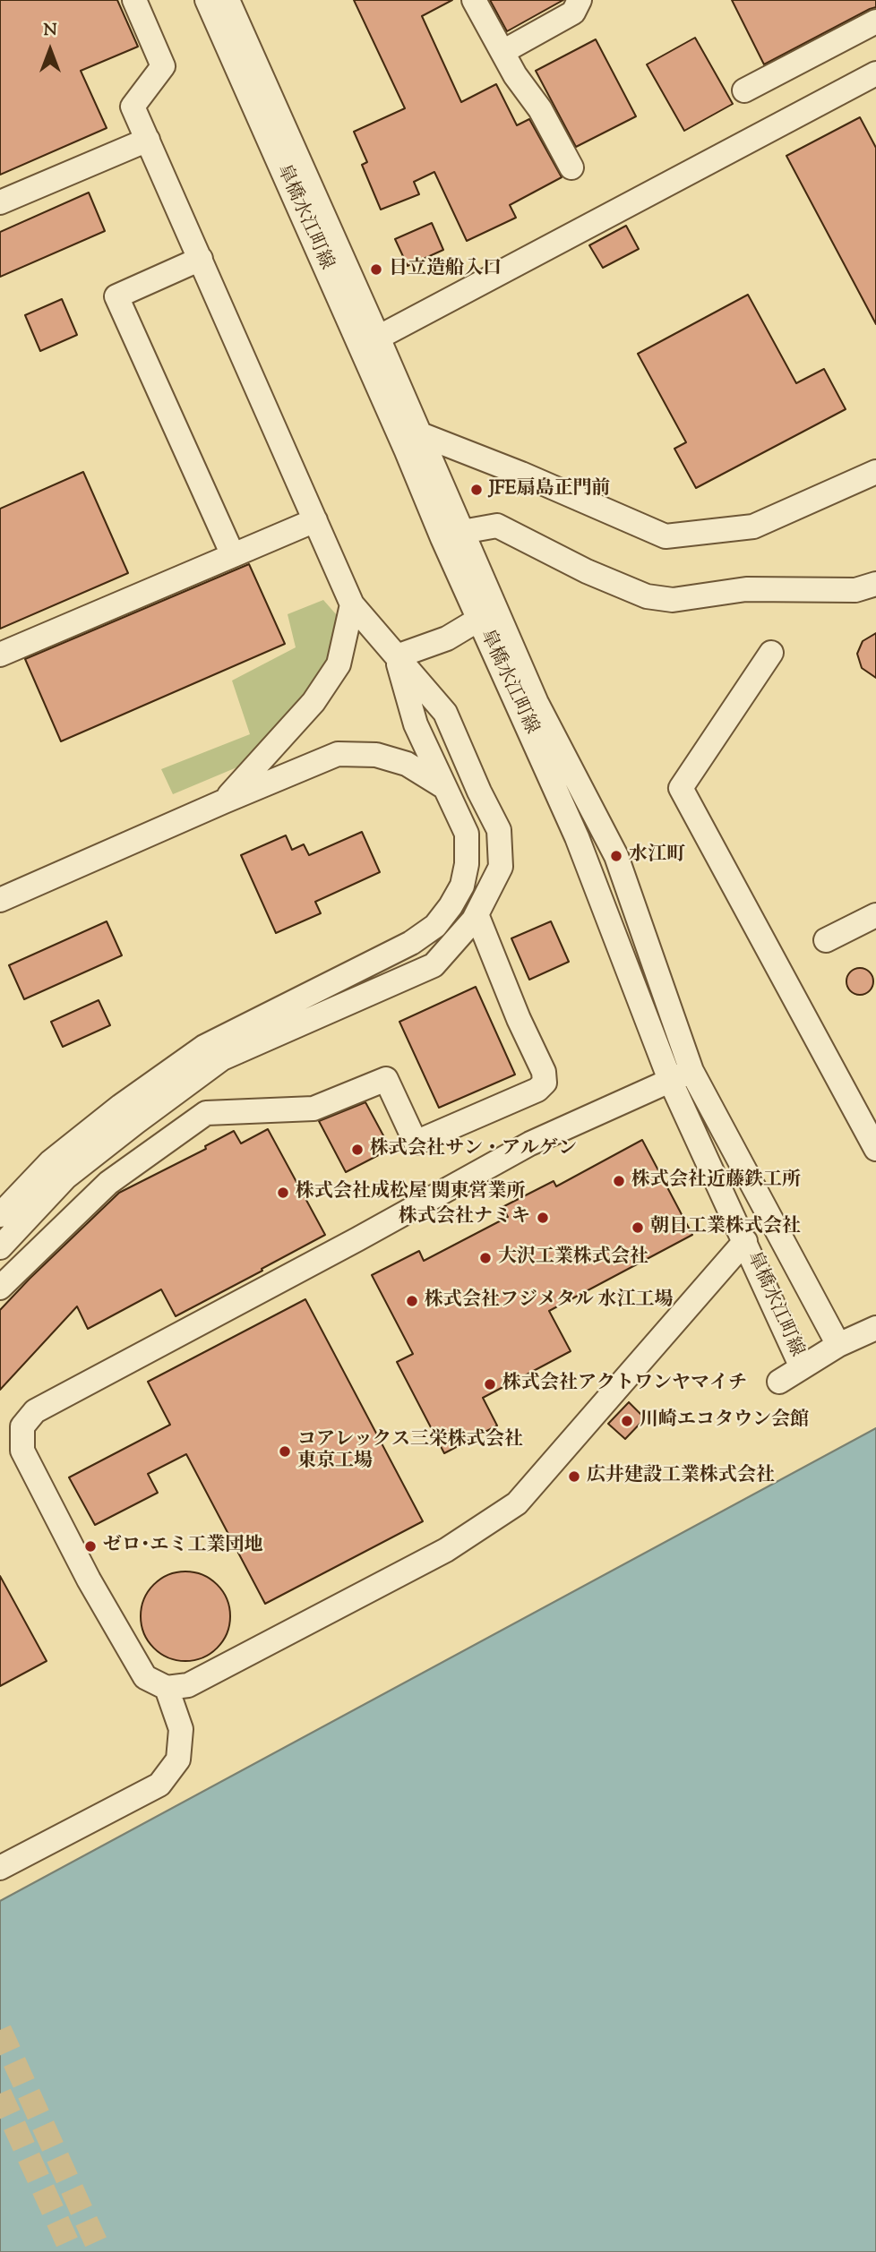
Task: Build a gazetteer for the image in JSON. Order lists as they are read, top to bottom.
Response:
{
  "streets": {
    "street": ["皐橋水江町線"]
  },
  "places": [
    "日立造船入口",
    "JFE扇島正門前",
    "水江町",
    "株式会社サン・アルゲン",
    "株式会社近藤鉄工所",
    "株式会社成松屋 関東営業所",
    "株式会社ナミキ",
    "朝日工業株式会社",
    "大沢工業株式会社",
    "株式会社フジメタル 水江工場",
    "株式会社アクトワンヤマイチ",
    "川崎エコタウン会館",
    "コアレックス三栄株式会社 東京工場",
    "広井建設工業株式会社",
    "ゼロ･エミ工業団地"
  ],
  "north": "top"
}
